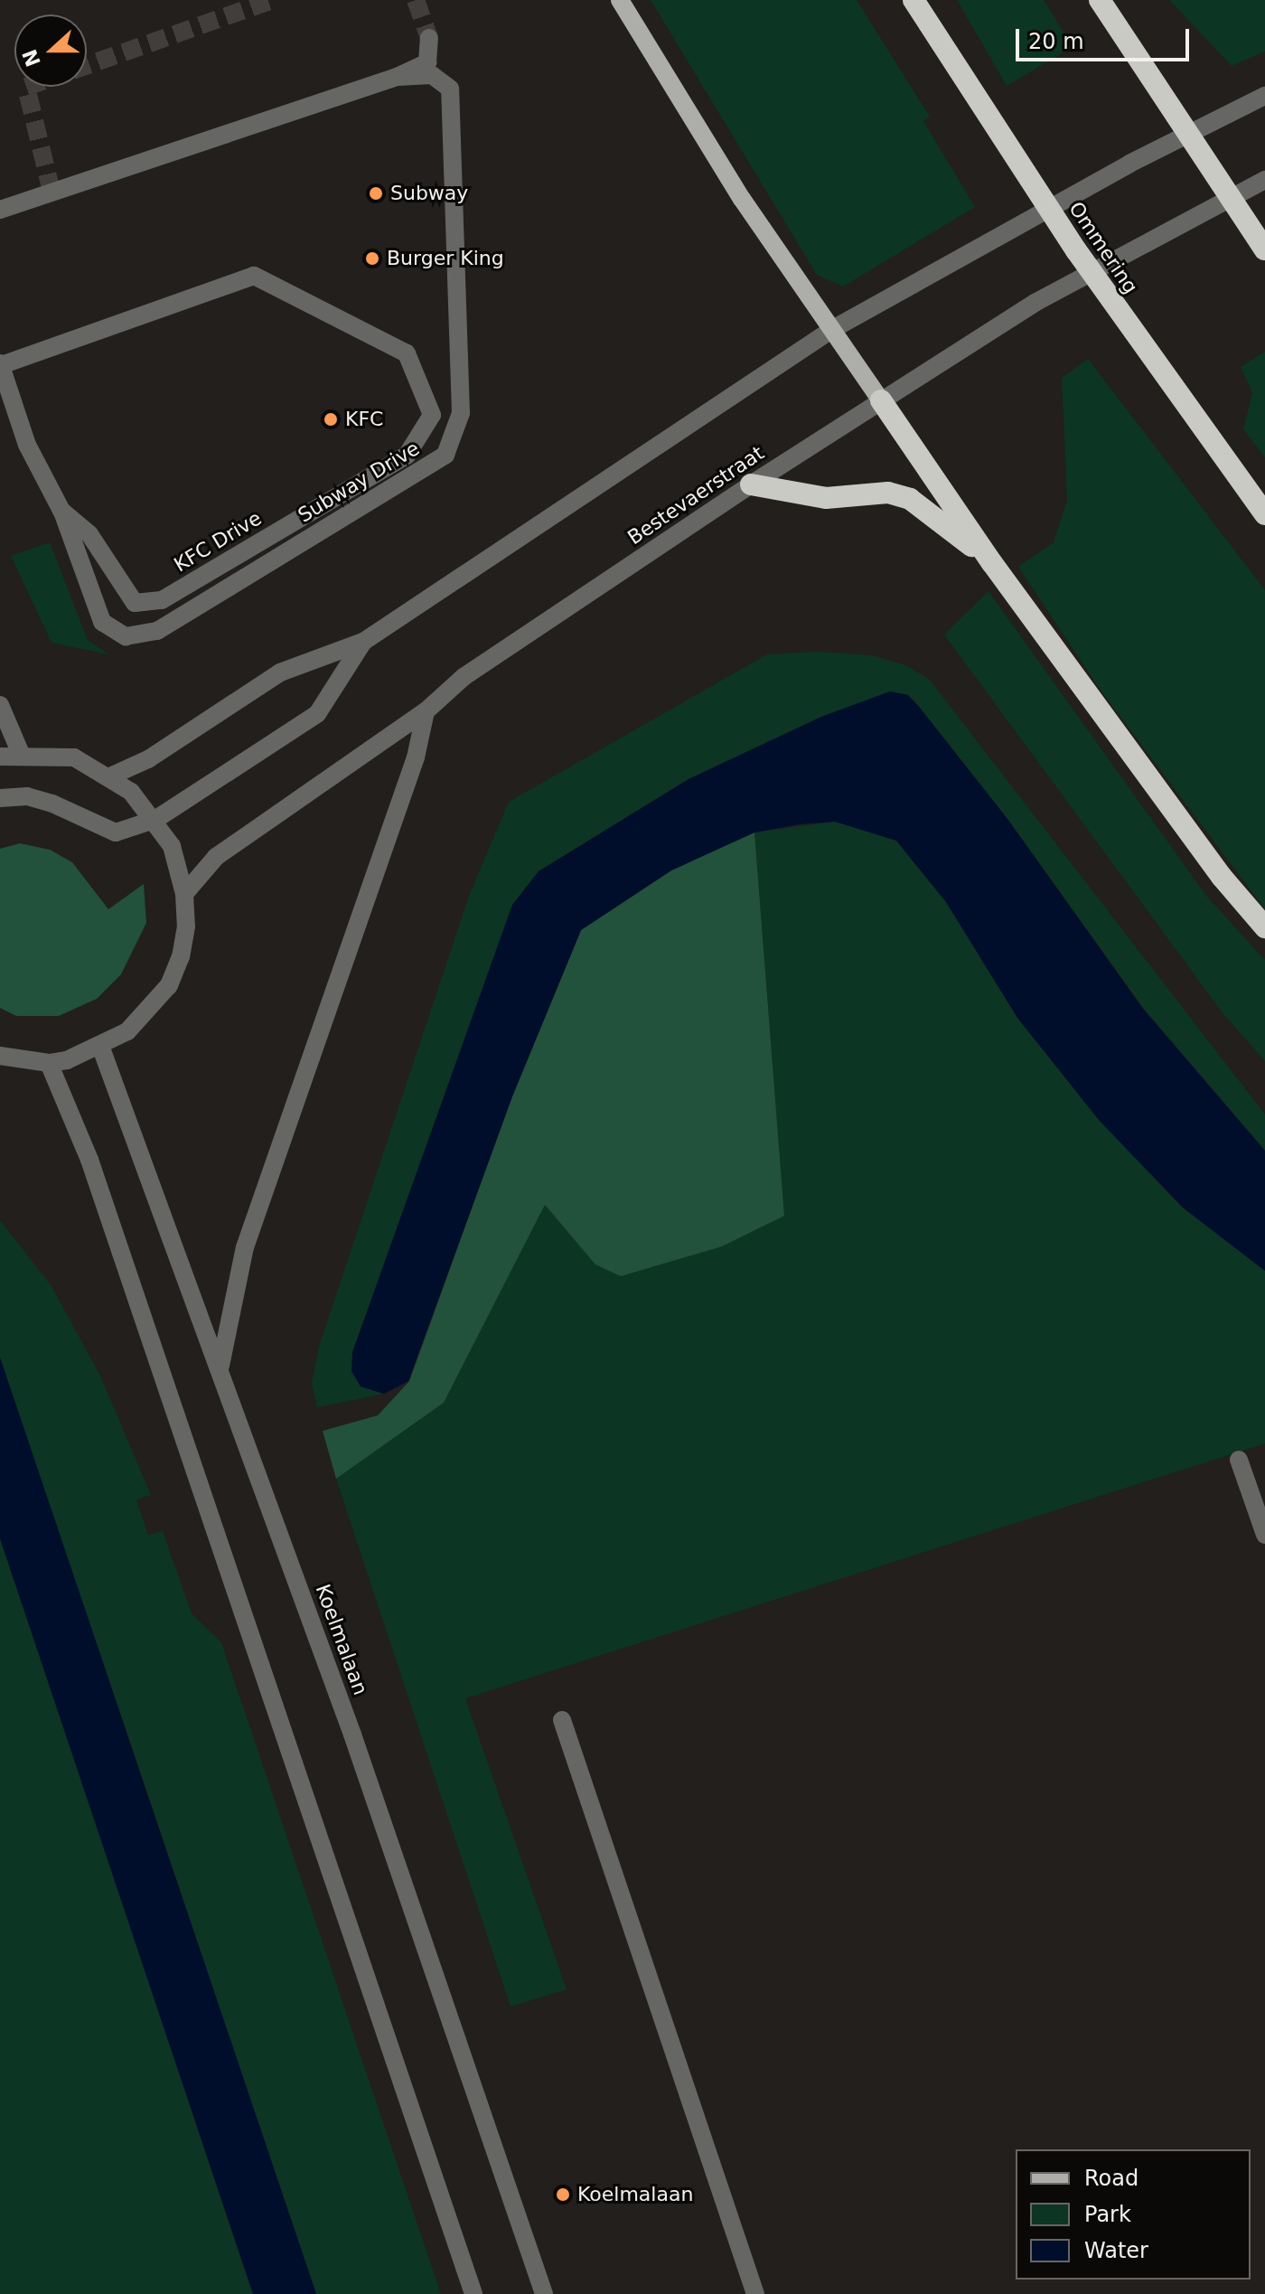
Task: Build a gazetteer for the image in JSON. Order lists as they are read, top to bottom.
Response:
{
  "streets": {
    "highway": ["Ommering"],
    "street": [
      "Subway Drive",
      "Bestevaerstraat",
      "KFC Drive",
      "Koelmalaan"
    ]
  },
  "crossings": [
    ["Subway Drive", "KFC Drive"]
  ],
  "places": [
    "Subway",
    "Burger King",
    "KFC",
    "Koelmalaan"
  ],
  "legend": ["Road", "Park", "Water"],
  "scale_bar": "20 m",
  "north": "left"
}
